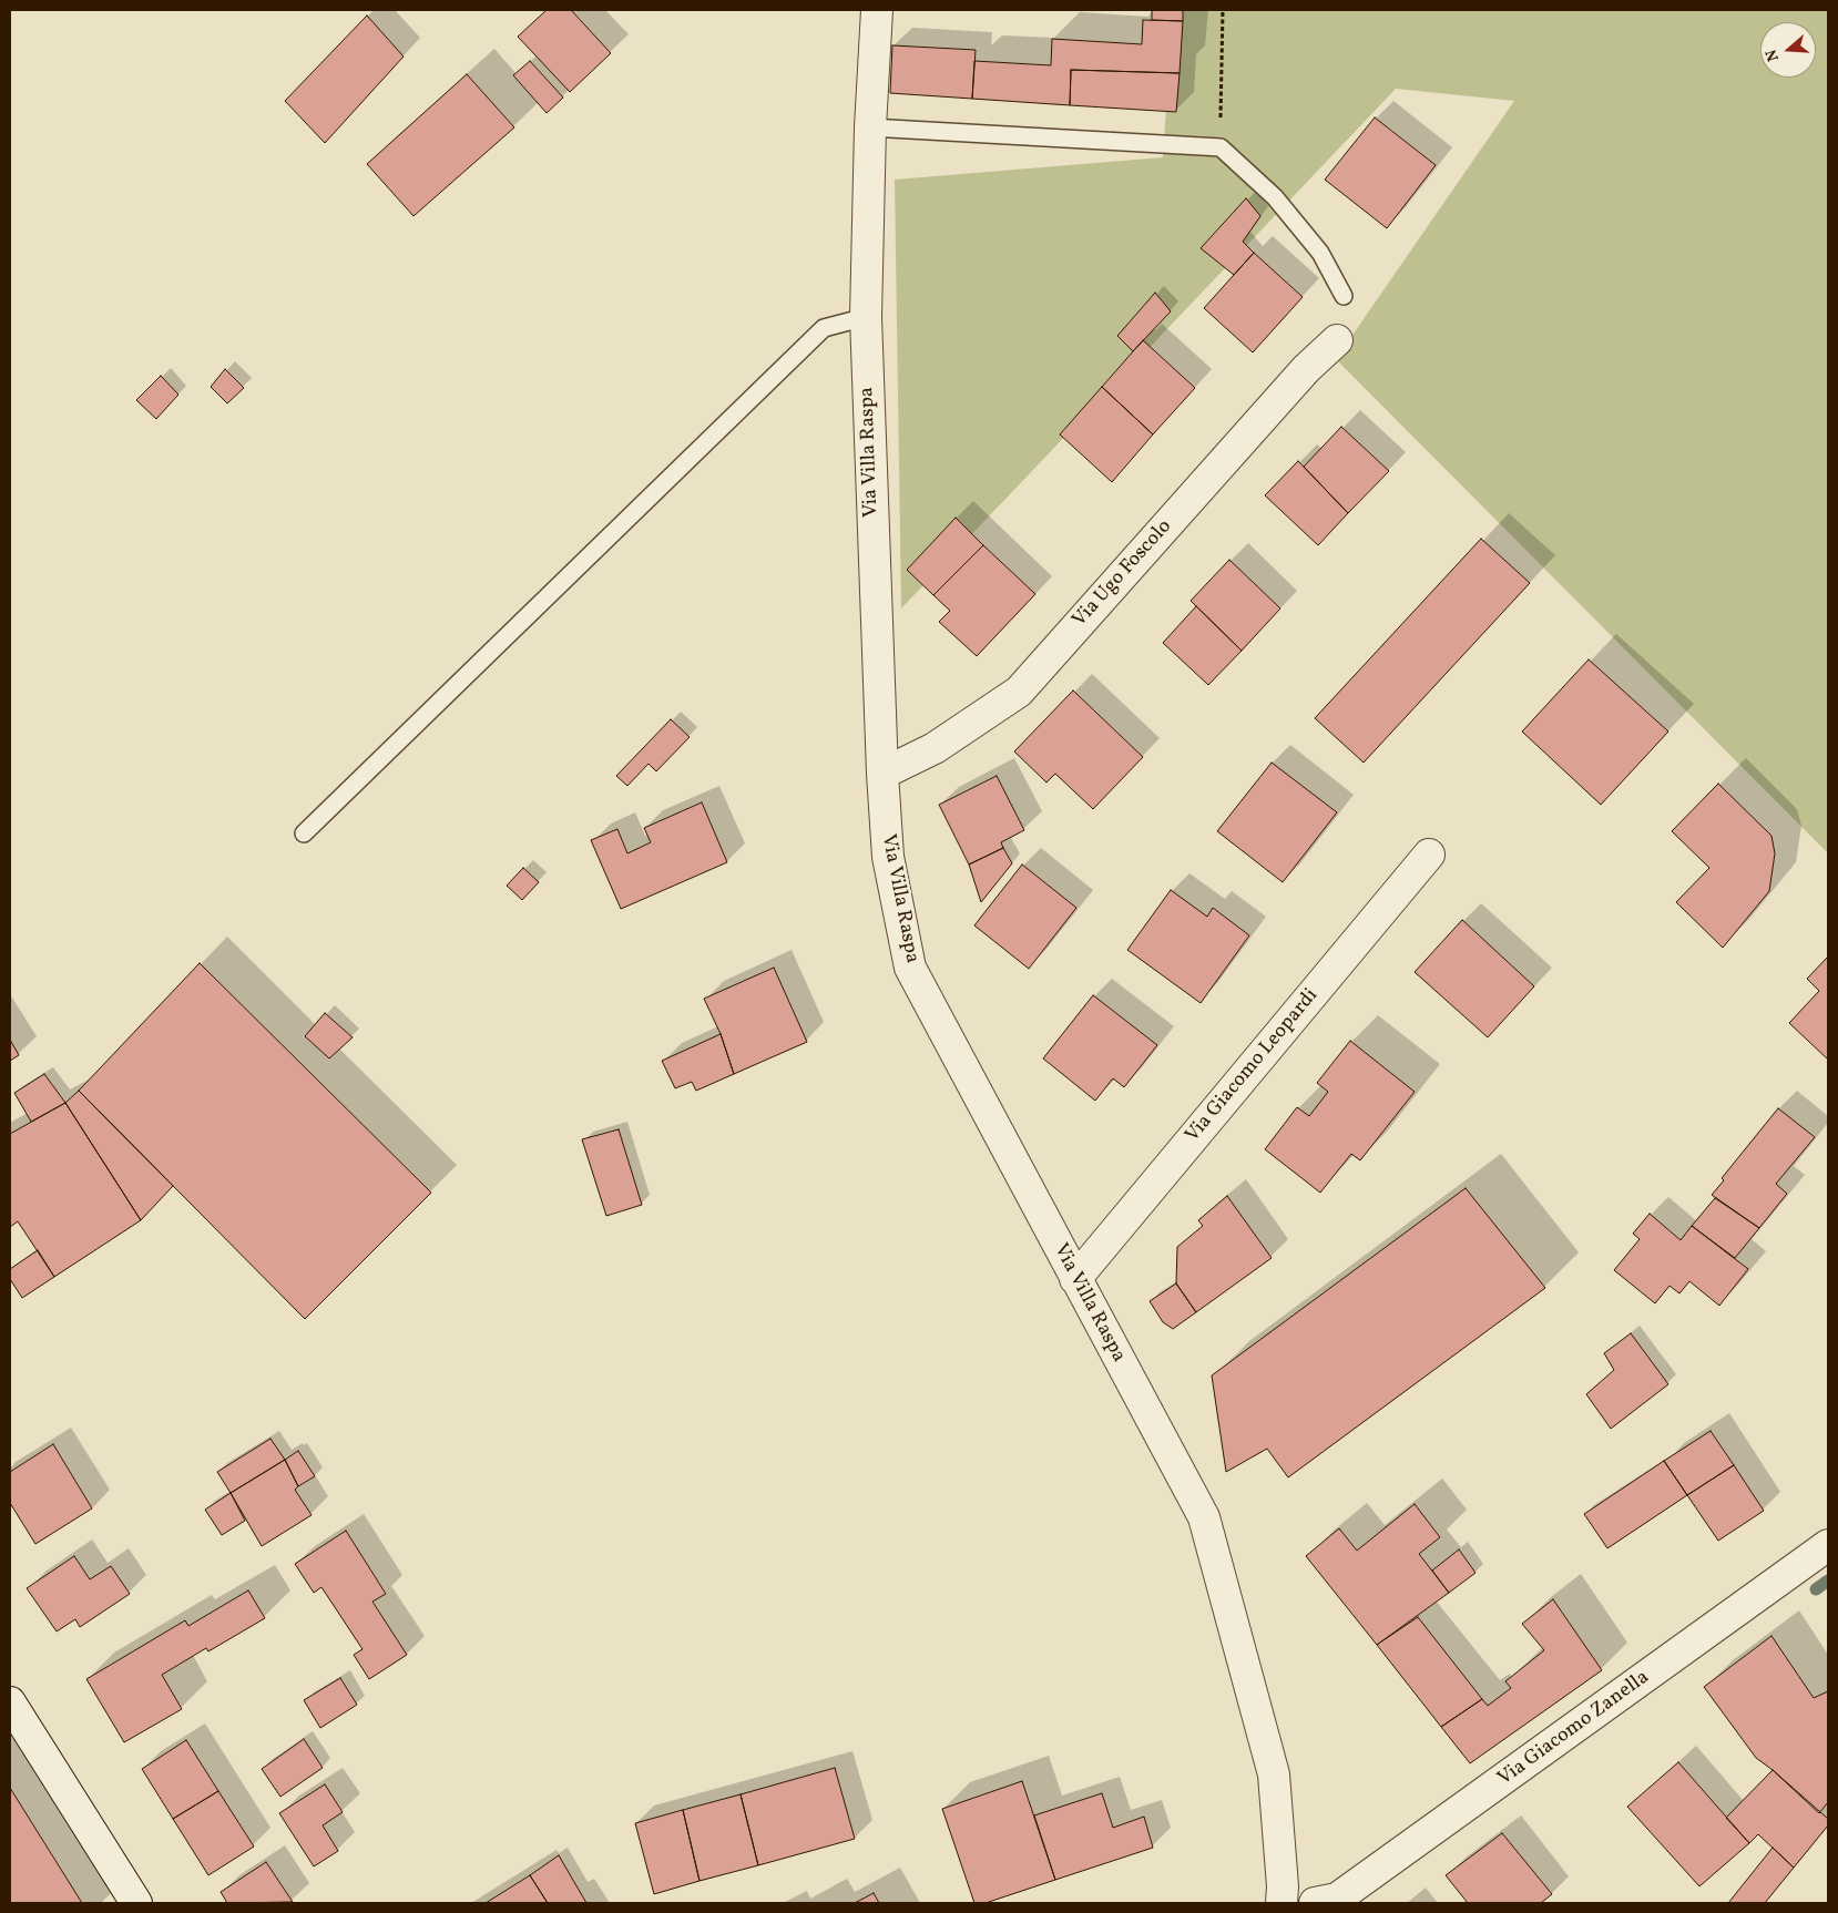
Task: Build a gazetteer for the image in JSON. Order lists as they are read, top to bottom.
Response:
{
  "streets": {
    "street": [
      "Via Villa Raspa",
      "Via Ugo Foscolo",
      "Via Giacomo Leopardi",
      "Via Giacomo Zanella"
    ]
  },
  "crossings": [
    ["Via Villa Raspa", "Via Ugo Foscolo"],
    ["Via Villa Raspa", "Via Giacomo Leopardi"]
  ],
  "north": "left"
}
